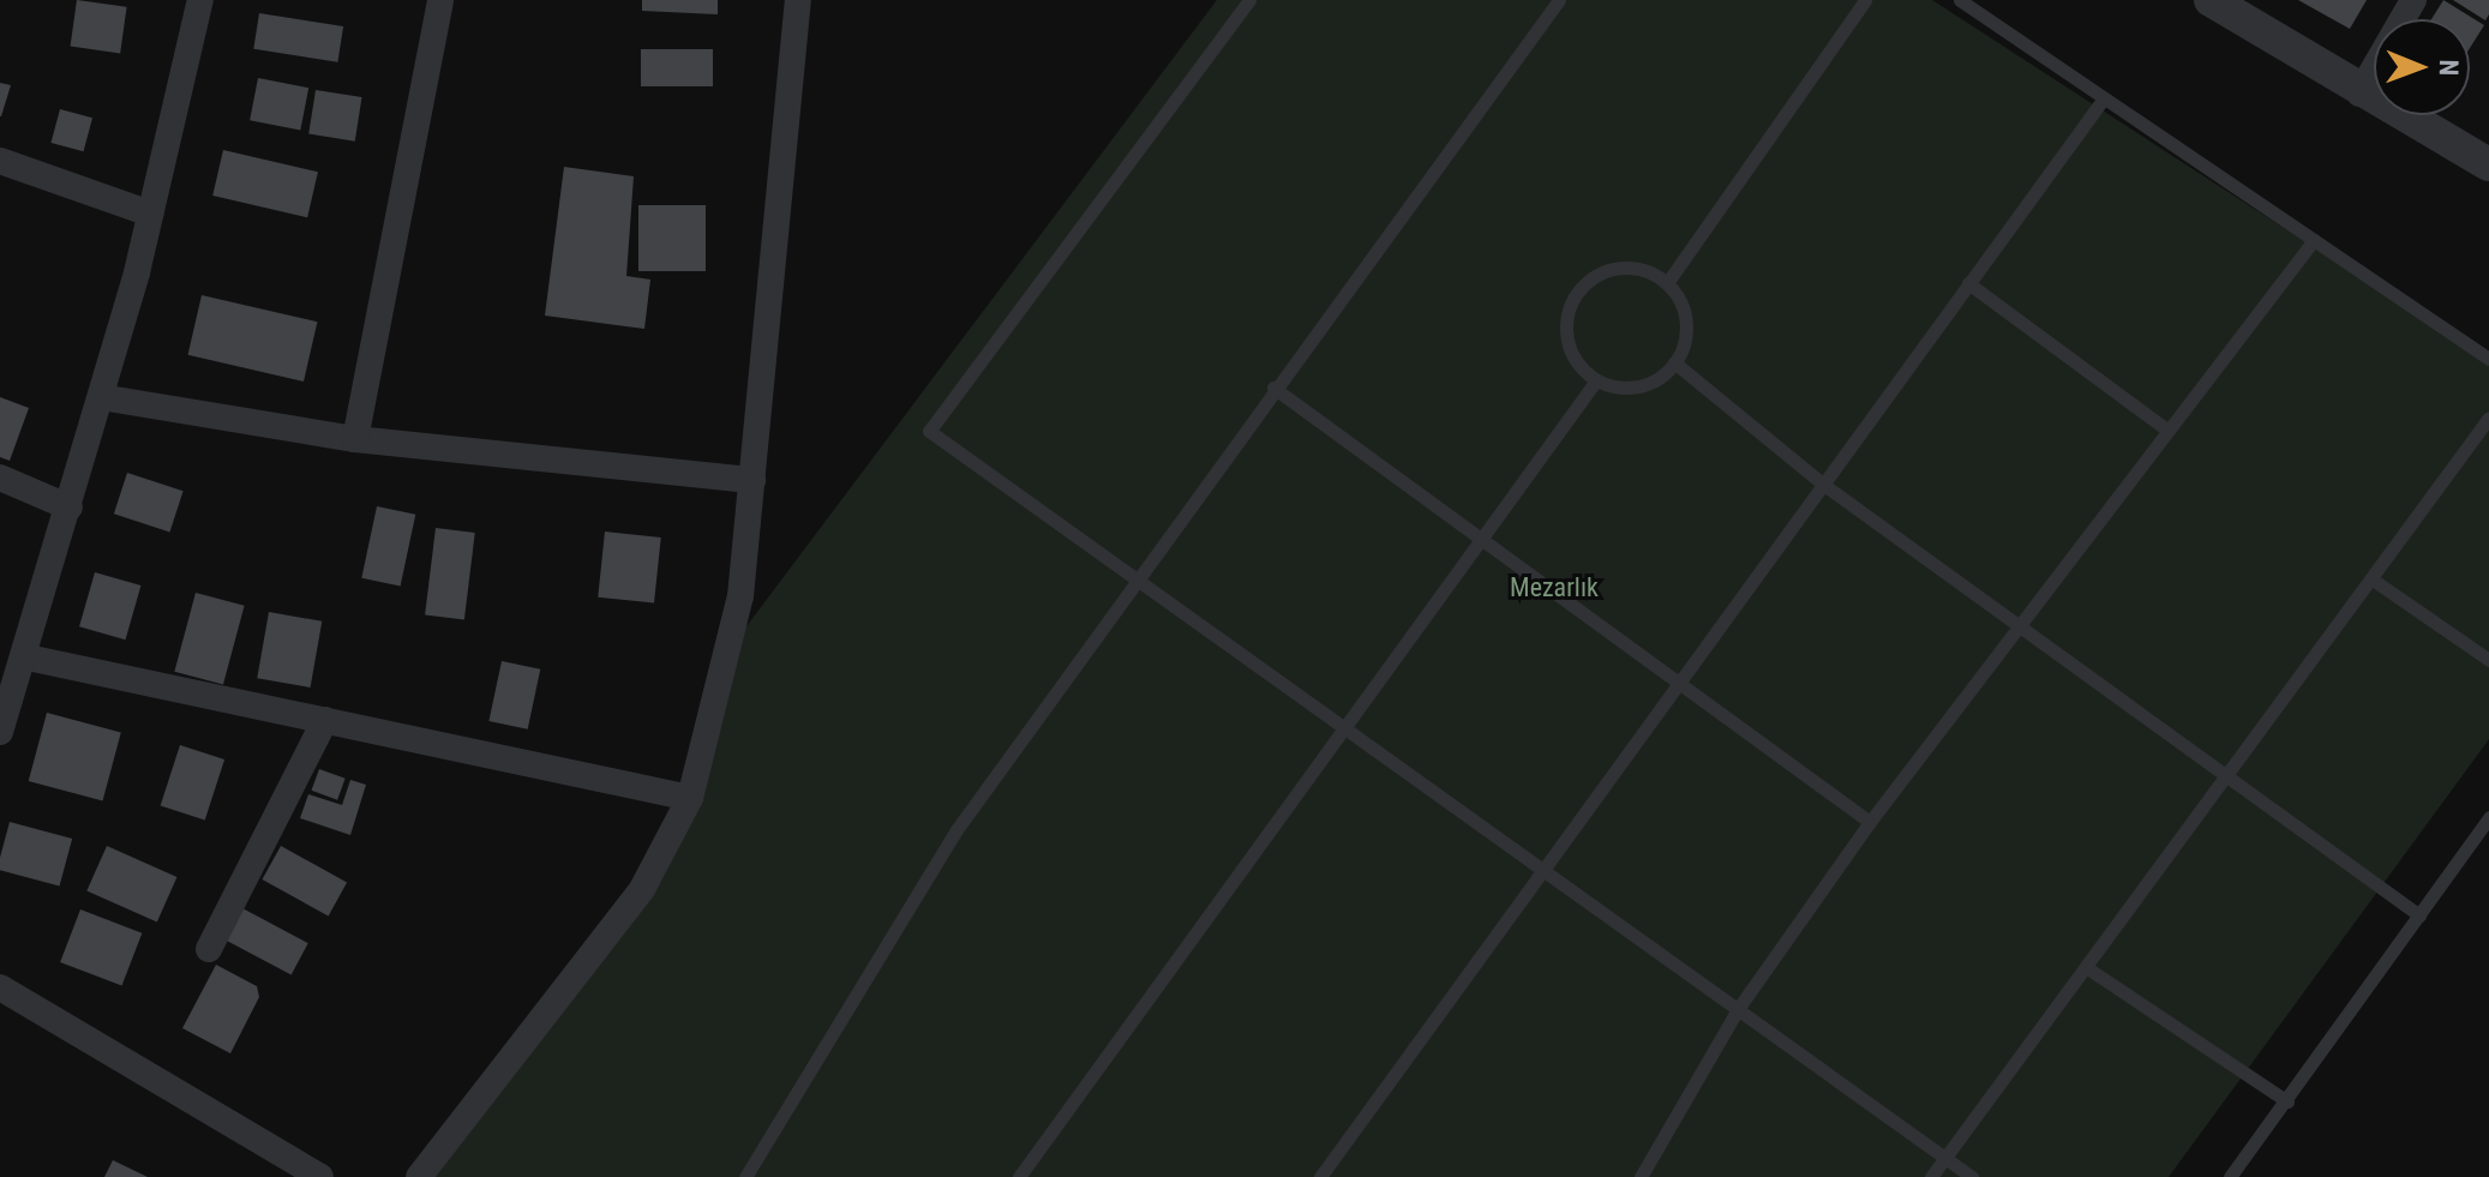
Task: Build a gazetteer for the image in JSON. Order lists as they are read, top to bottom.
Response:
{
  "parks": ["Mezarlık"],
  "north": "right"
}
